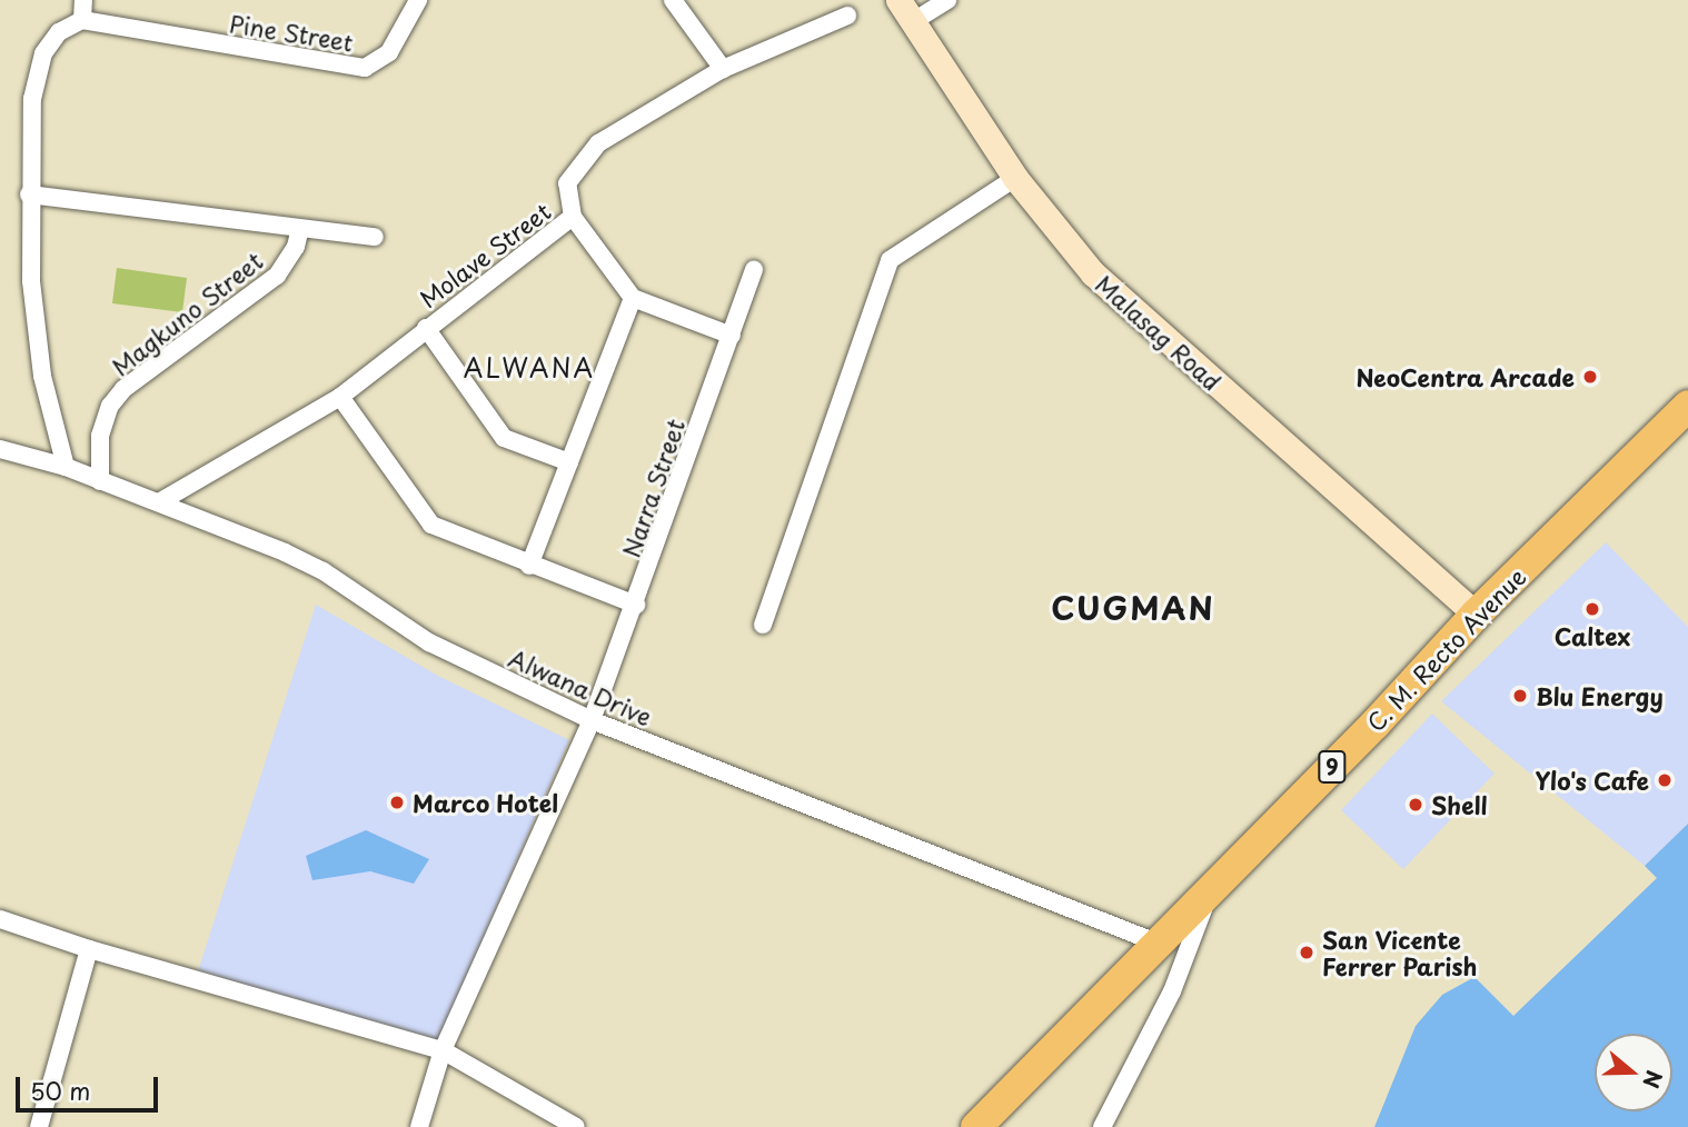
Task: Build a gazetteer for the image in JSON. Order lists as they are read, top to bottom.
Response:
{
  "streets": {
    "highway": ["C. M. Recto Avenue", "9"],
    "street": [
      "Pine Street",
      "Molave Street",
      "Magkuno Street",
      "Malasag Road",
      "Narra Street",
      "Alwana Drive"
    ]
  },
  "crossings": [
    ["Molave Street", "Alwana Drive"],
    ["Magkuno Street", "Alwana Drive"],
    ["Malasag Road", "C. M. Recto Avenue"],
    ["Narra Street", "Alwana Drive"],
    ["C. M. Recto Avenue", "Alwana Drive"]
  ],
  "districts": ["ALWANA", "CUGMAN"],
  "places": [
    "NeoCentra Arcade",
    "Caltex",
    "Blu Energy",
    "Ylo's Cafe",
    "Marco Hotel",
    "Shell",
    "San Vicente Ferrer Parish"
  ],
  "scale_bar": "50 m",
  "north": "right"
}
